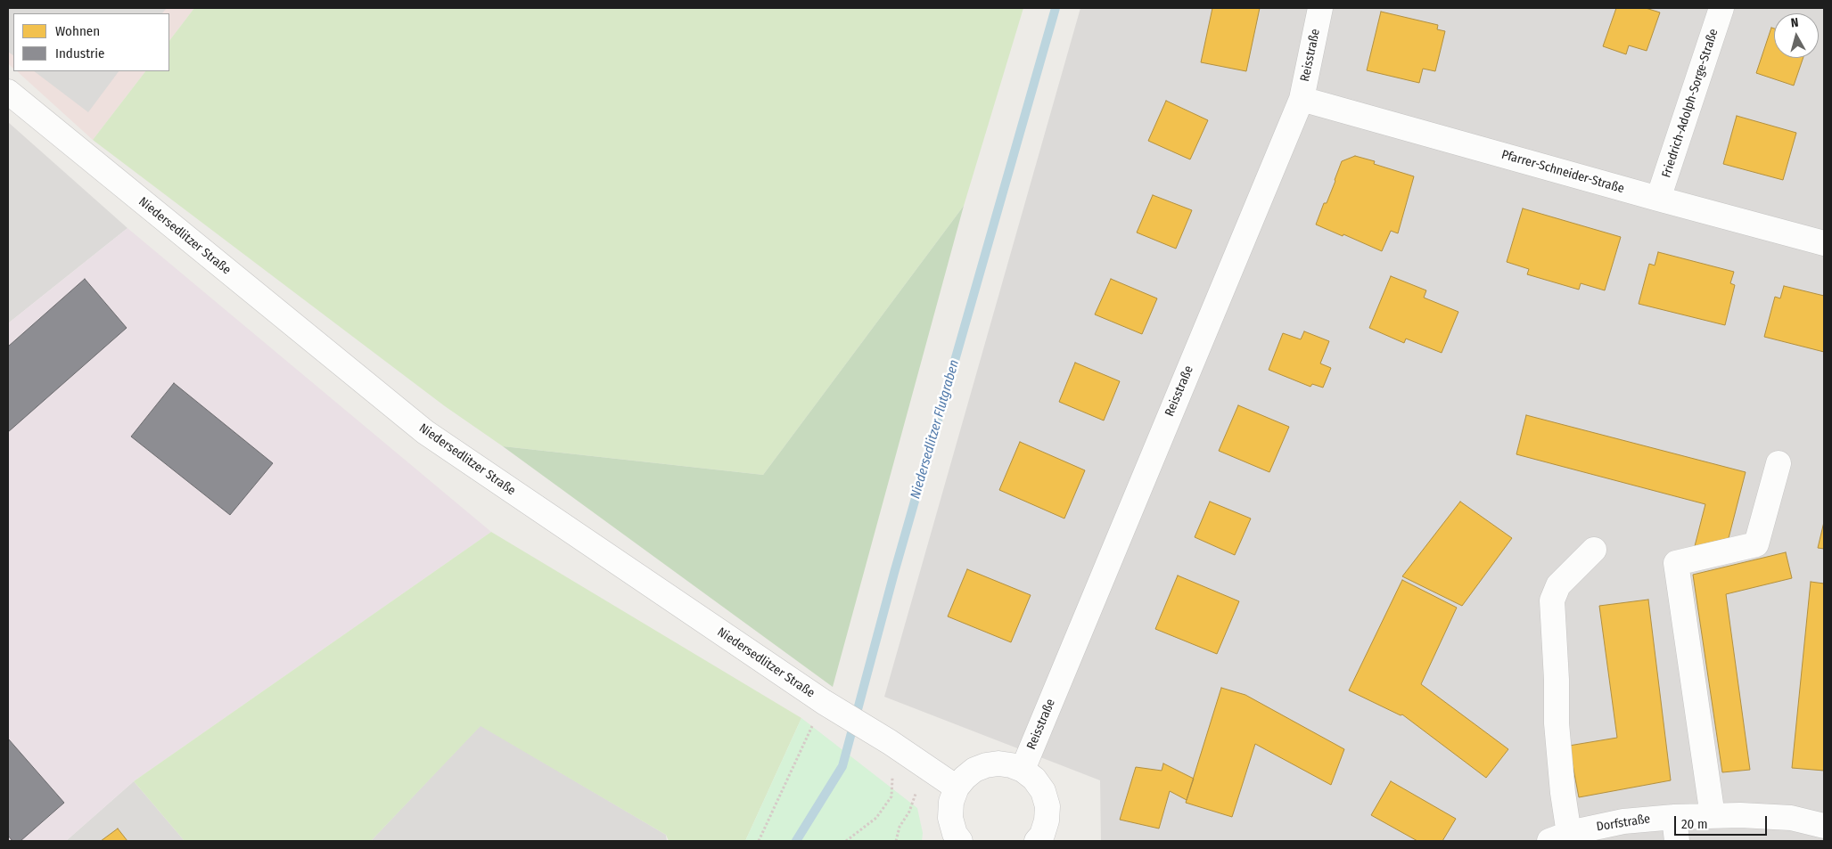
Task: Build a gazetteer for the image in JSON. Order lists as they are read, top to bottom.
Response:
{
  "streets": {
    "street": [
      "Reisstraße",
      "Friedrich-Adolph-Sorge-Straße",
      "Pfarrer-Schneider-Straße",
      "Niedersedlitzer Straße",
      "Dorfstraße"
    ]
  },
  "crossings": [
    ["Reisstraße", "Pfarrer-Schneider-Straße"],
    ["Friedrich-Adolph-Sorge-Straße", "Pfarrer-Schneider-Straße"]
  ],
  "water": ["Niedersedlitzer Flutgraben"],
  "legend": ["Wohnen", "Industrie"],
  "scale_bar": "20 m",
  "north": "top"
}
